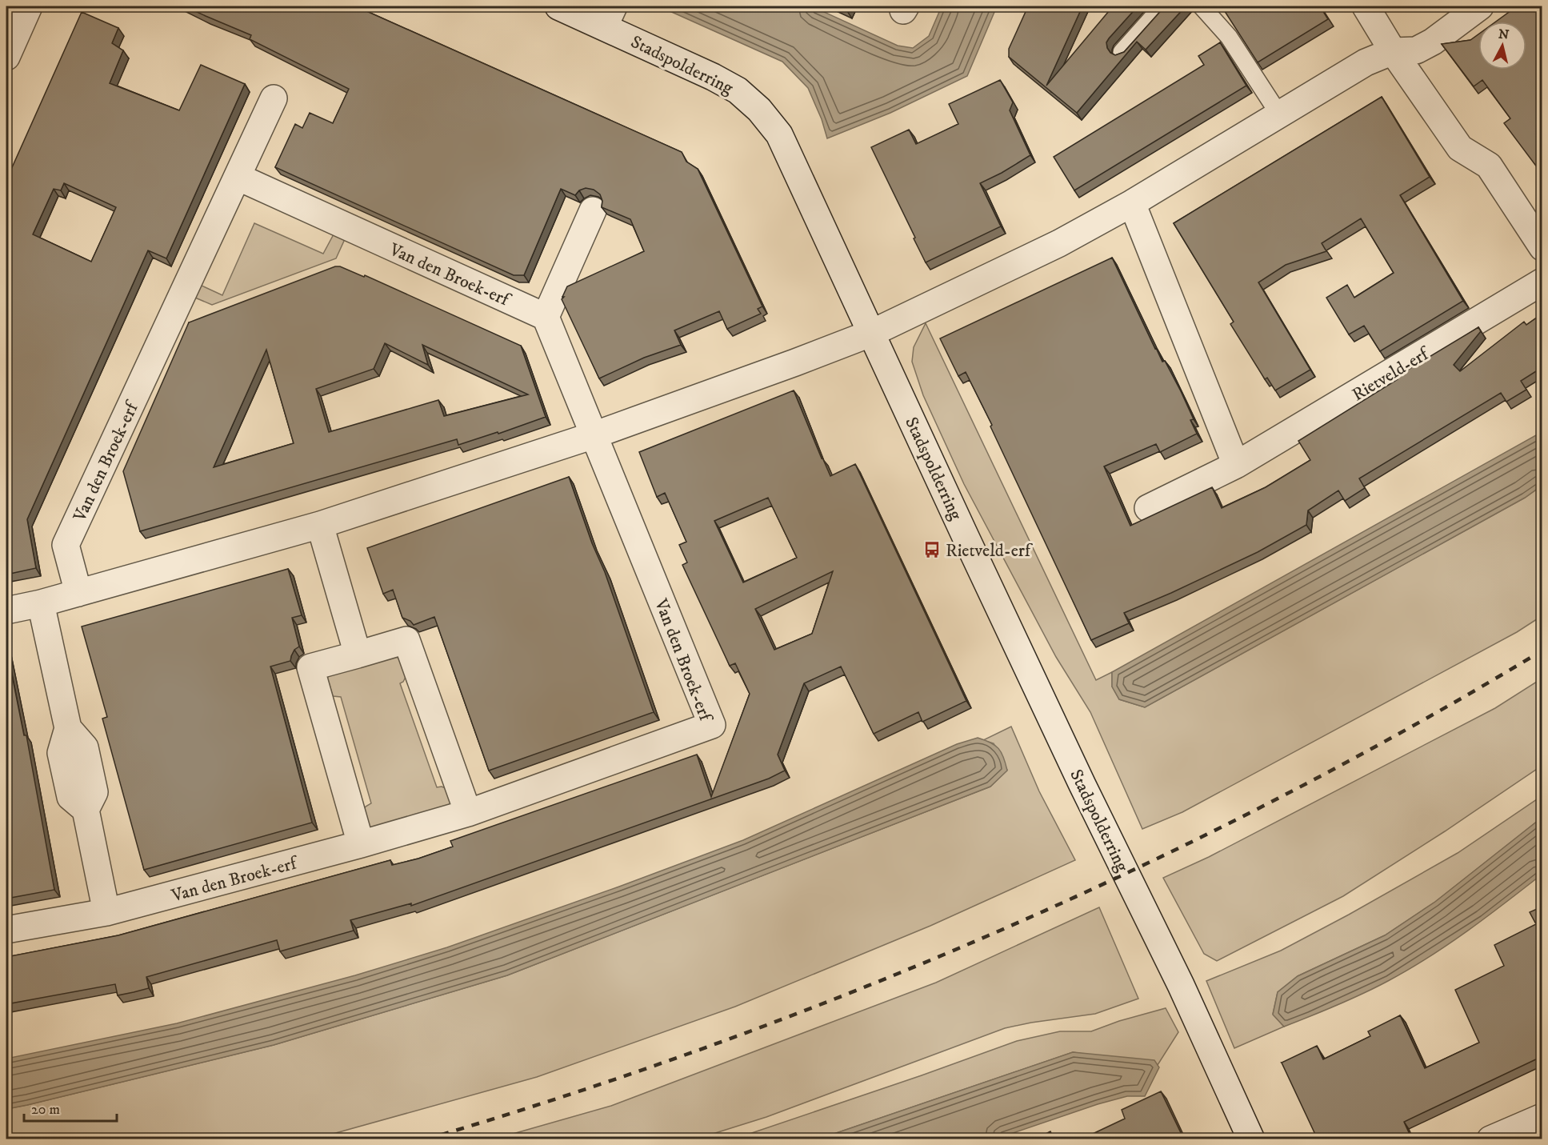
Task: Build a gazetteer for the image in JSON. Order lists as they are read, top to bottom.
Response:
{
  "streets": {
    "street": ["Stadspolderring", "Van den Broek-erf", "Rietveld-erf"]
  },
  "places": {
    "bus stop": ["Rietveld-erf"]
  },
  "scale_bar": "20 m",
  "north": "top"
}
